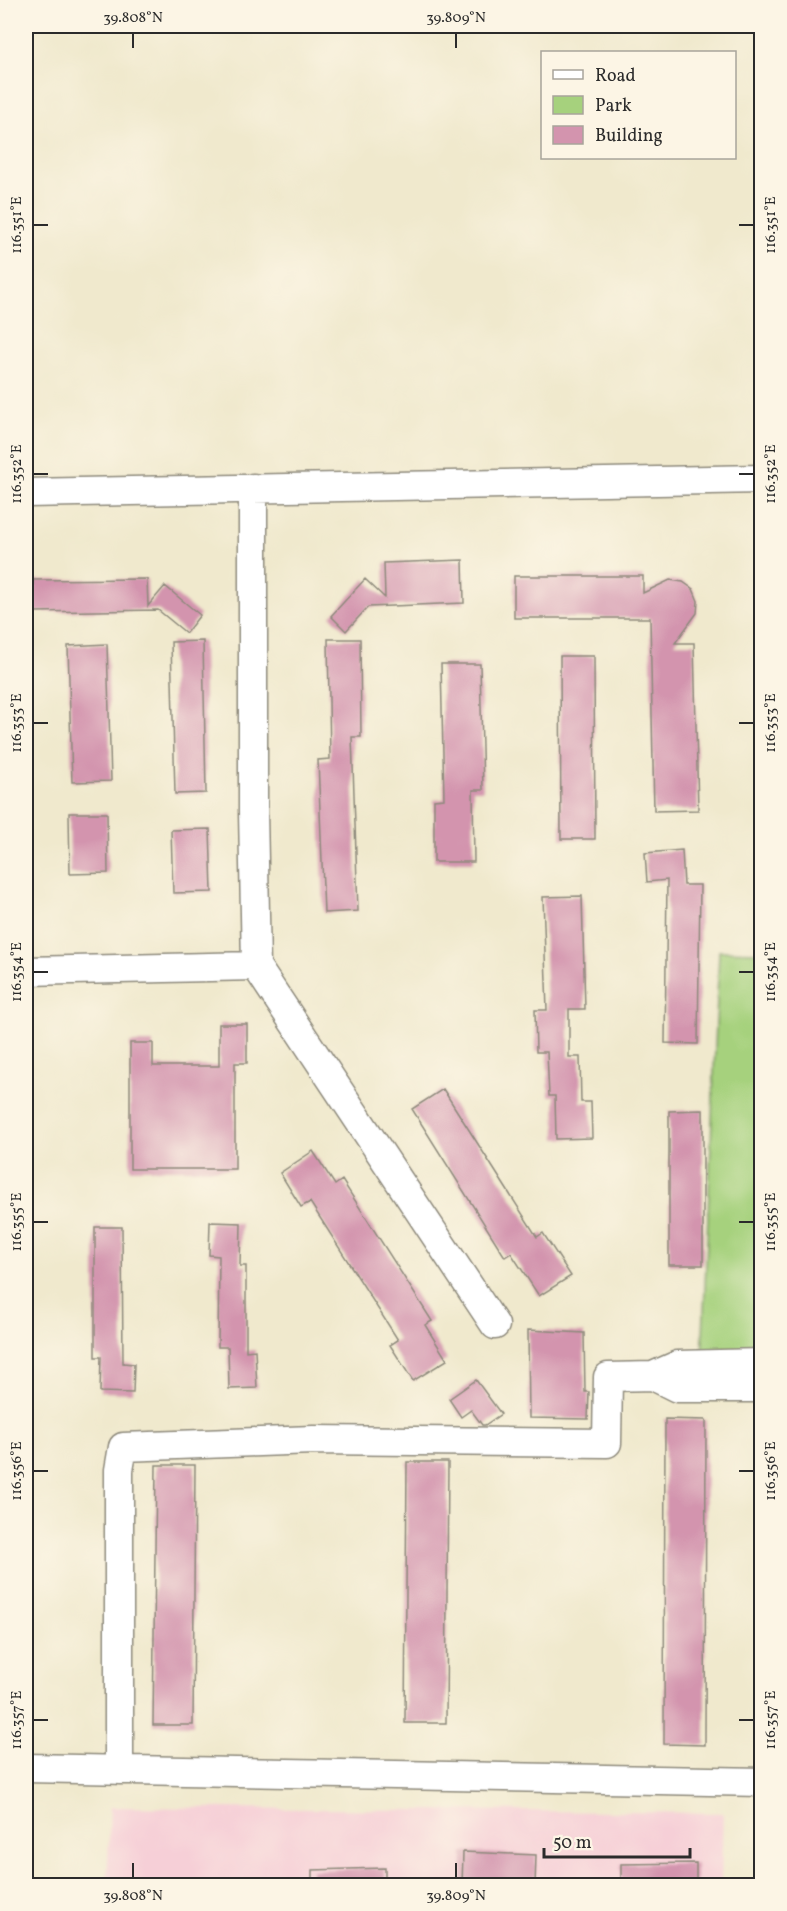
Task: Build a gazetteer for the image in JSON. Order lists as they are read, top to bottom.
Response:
{
  "legend": ["Road", "Park", "Building"],
  "scale_bar": "50 m",
  "coordinates": [
    "39.808°N",
    "39.809°N",
    "116.351°E",
    "116.352°E",
    "116.353°E",
    "116.354°E",
    "116.355°E",
    "116.356°E",
    "116.357°E"
  ]
}
